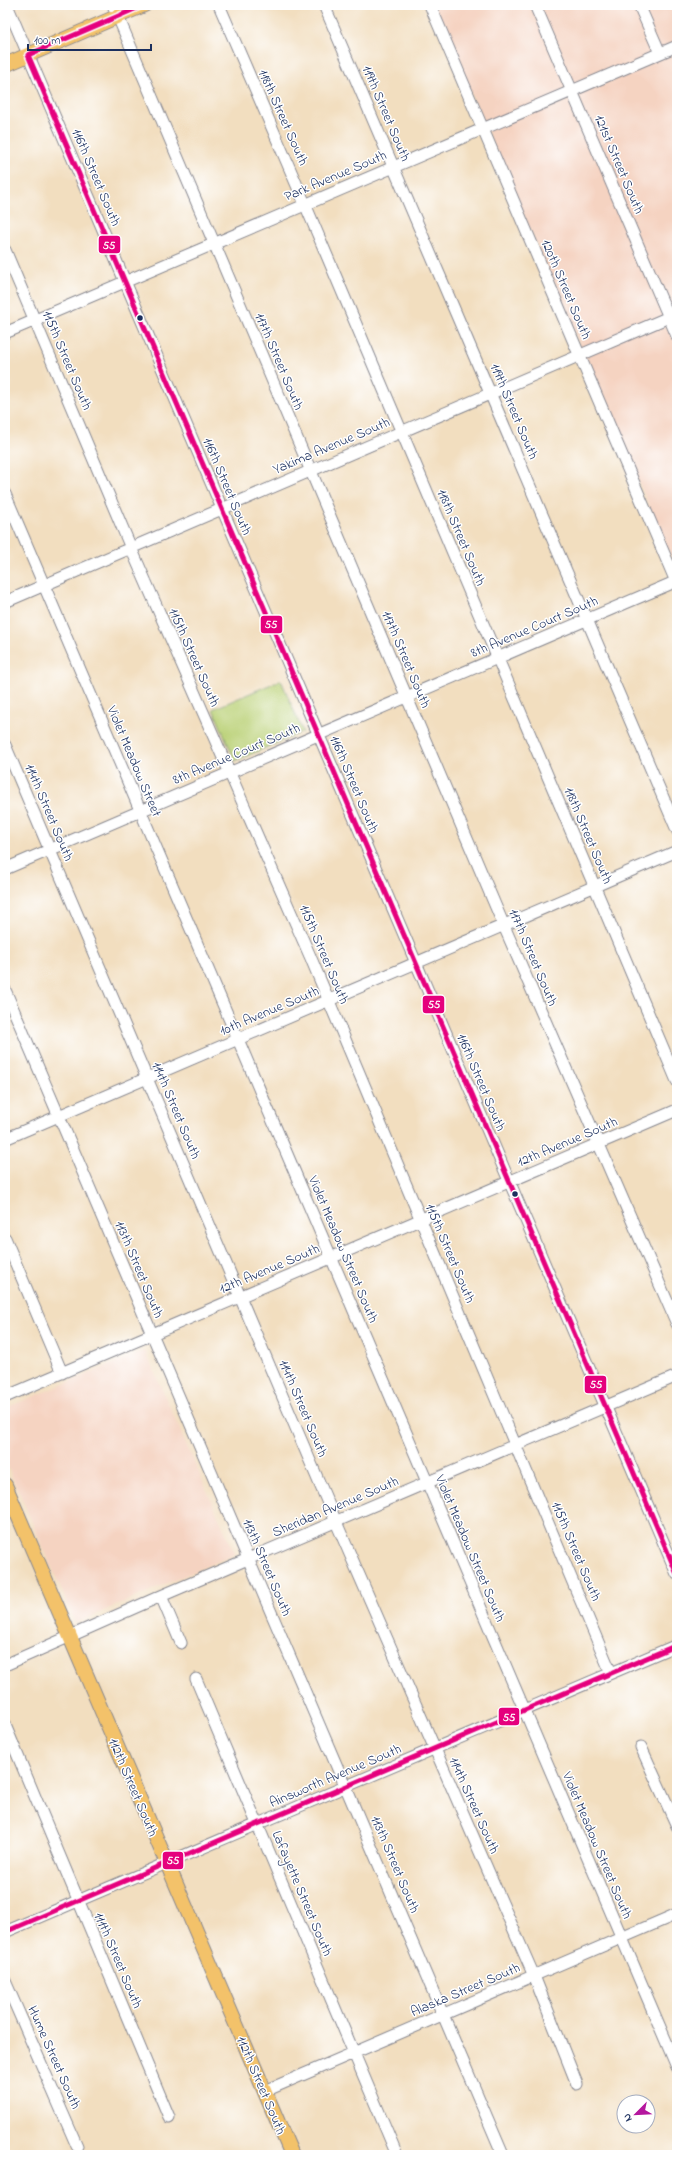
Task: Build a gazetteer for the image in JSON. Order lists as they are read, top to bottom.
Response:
{
  "streets": {
    "main road": ["112th Street South"],
    "street": [
      "119th Street South",
      "118th Street South",
      "121st Street South",
      "Park Avenue South",
      "116th Street South",
      "120th Street South",
      "115th Street South",
      "117th Street South",
      "Yakima Avenue South",
      "8th Avenue Court South",
      "Violet Meadow Street",
      "114th Street South",
      "10th Avenue South",
      "12th Avenue South",
      "Violet Meadow Street South",
      "113th Street South",
      "Sheridan Avenue South",
      "Ainsworth Avenue South",
      "Lafayette Street South",
      "111th Street South",
      "Alaska Street South",
      "Hume Street South"
    ]
  },
  "crossings": [
    ["119th Street South", "Park Avenue South"],
    ["119th Street South", "Yakima Avenue South"],
    ["119th Street South", "8th Avenue Court South"],
    ["118th Street South", "Park Avenue South"],
    ["118th Street South", "Yakima Avenue South"],
    ["118th Street South", "8th Avenue Court South"],
    ["118th Street South", "10th Avenue South"],
    ["121st Street South", "Park Avenue South"],
    ["121st Street South", "Yakima Avenue South"],
    ["Park Avenue South", "116th Street South"],
    ["Park Avenue South", "120th Street South"],
    ["Park Avenue South", "115th Street South"],
    ["Park Avenue South", "117th Street South"],
    ["116th Street South", "Yakima Avenue South"],
    ["116th Street South", "8th Avenue Court South"],
    ["116th Street South", "10th Avenue South"],
    ["116th Street South", "12th Avenue South"],
    ["116th Street South", "Sheridan Avenue South"],
    ["120th Street South", "Yakima Avenue South"],
    ["120th Street South", "8th Avenue Court South"],
    ["115th Street South", "Yakima Avenue South"],
    ["115th Street South", "8th Avenue Court South"],
    ["115th Street South", "10th Avenue South"],
    ["115th Street South", "12th Avenue South"],
    ["115th Street South", "Sheridan Avenue South"],
    ["115th Street South", "Ainsworth Avenue South"],
    ["117th Street South", "Yakima Avenue South"],
    ["117th Street South", "8th Avenue Court South"],
    ["117th Street South", "10th Avenue South"],
    ["117th Street South", "12th Avenue South"],
    ["Yakima Avenue South", "Violet Meadow Street"],
    ["8th Avenue Court South", "Violet Meadow Street"],
    ["8th Avenue Court South", "114th Street South"],
    ["Violet Meadow Street", "10th Avenue South"],
    ["Violet Meadow Street", "Violet Meadow Street South"],
    ["114th Street South", "10th Avenue South"],
    ["114th Street South", "12th Avenue South"],
    ["114th Street South", "Sheridan Avenue South"],
    ["114th Street South", "Ainsworth Avenue South"],
    ["114th Street South", "Alaska Street South"],
    ["10th Avenue South", "Violet Meadow Street South"],
    ["10th Avenue South", "113th Street South"],
    ["12th Avenue South", "Violet Meadow Street South"],
    ["12th Avenue South", "113th Street South"],
    ["Violet Meadow Street South", "Sheridan Avenue South"],
    ["Violet Meadow Street South", "Ainsworth Avenue South"],
    ["Violet Meadow Street South", "Alaska Street South"],
    ["113th Street South", "Sheridan Avenue South"],
    ["113th Street South", "Ainsworth Avenue South"],
    ["113th Street South", "Alaska Street South"],
    ["Sheridan Avenue South", "112th Street South"],
    ["Ainsworth Avenue South", "112th Street South"],
    ["Ainsworth Avenue South", "Lafayette Street South"],
    ["Ainsworth Avenue South", "111th Street South"],
    ["112th Street South", "Alaska Street South"],
    ["Lafayette Street South", "Alaska Street South"]
  ],
  "lines": ["transit line 55"],
  "scale_bar": "100 m",
  "north": "bottom left"
}
